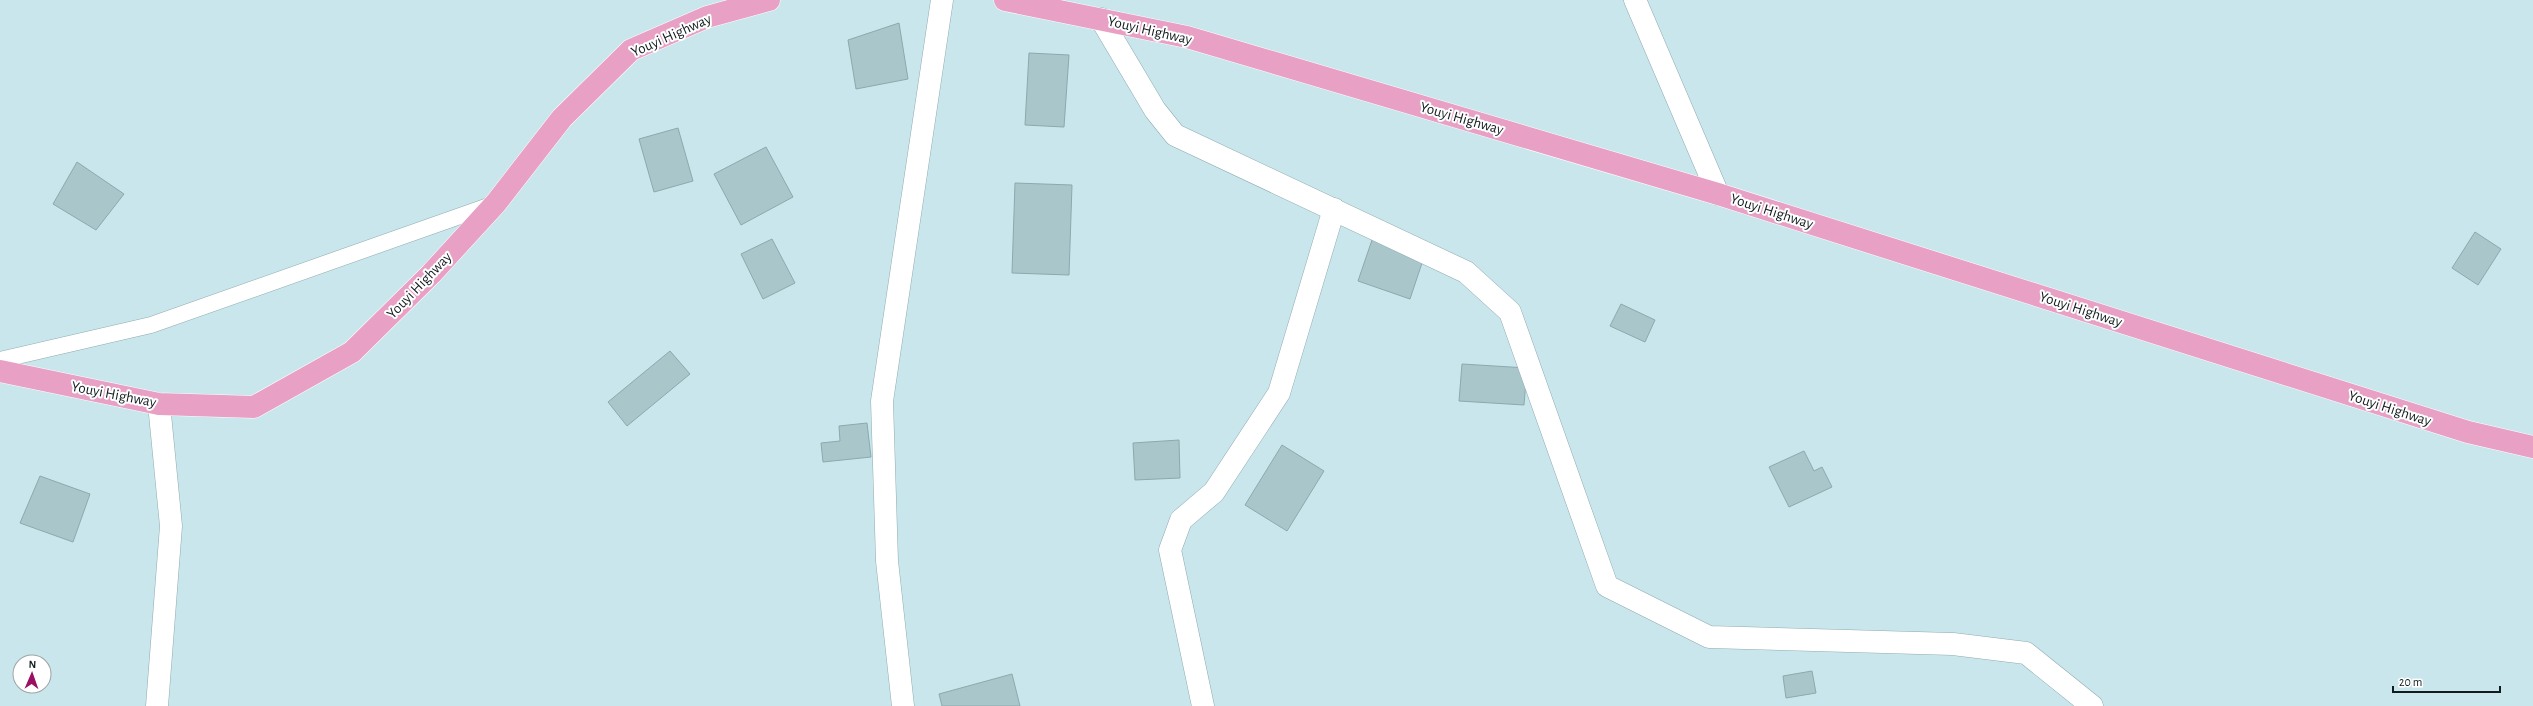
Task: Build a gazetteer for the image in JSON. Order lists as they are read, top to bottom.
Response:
{
  "streets": {
    "main road": ["Youyi Highway"]
  },
  "scale_bar": "20 m",
  "north": "top"
}
